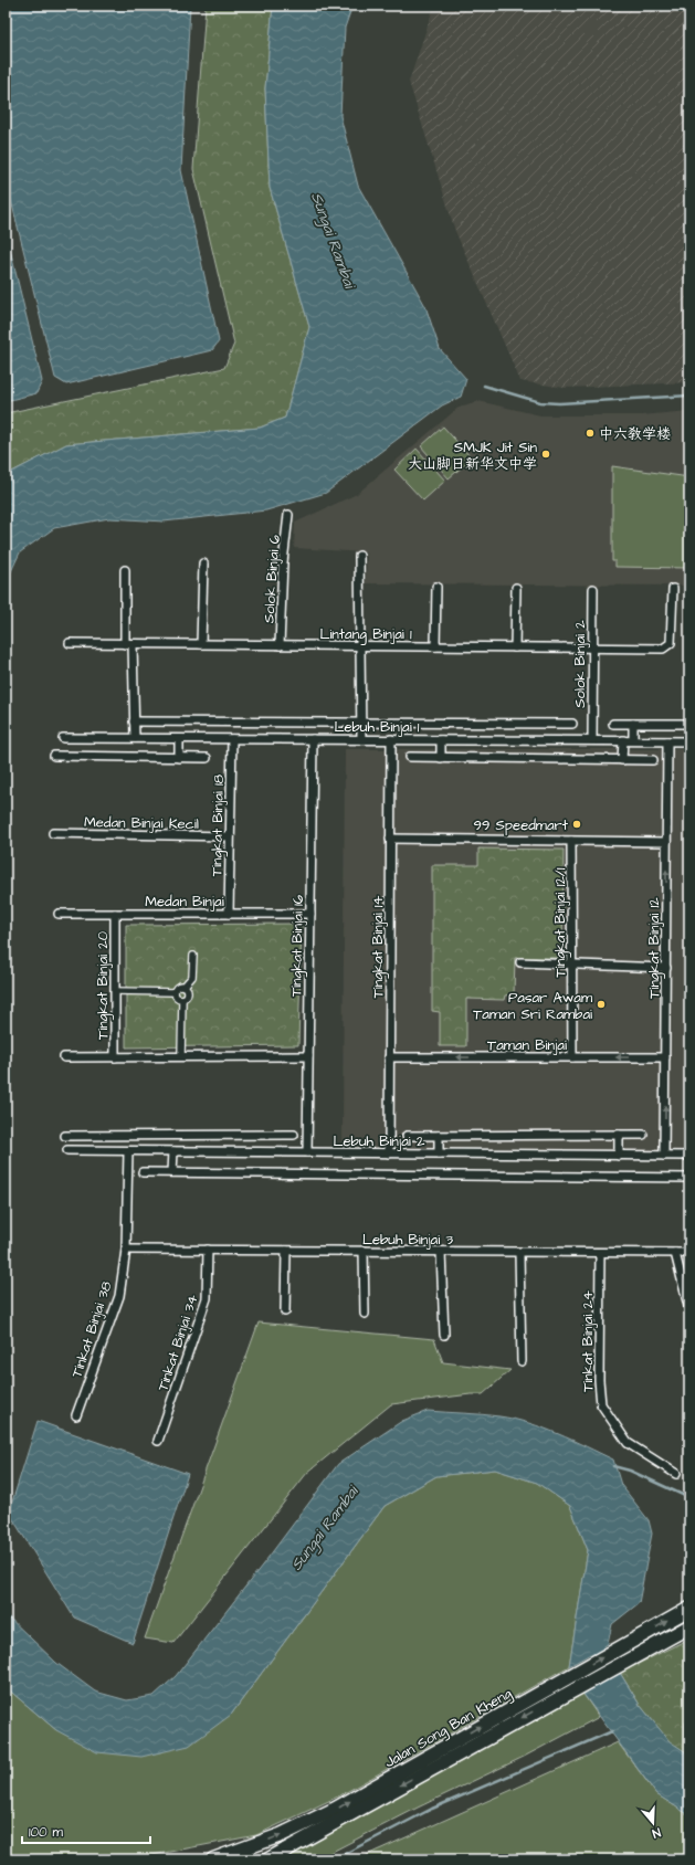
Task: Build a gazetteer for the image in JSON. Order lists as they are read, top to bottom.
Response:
{
  "streets": {
    "main road": ["Jalan Song Ban Kheng"],
    "street": [
      "Solok Binjai 6",
      "Lintang Binjai 1",
      "Solok Binjai 2",
      "Lebuh Binjai 1",
      "Medan Binjai Kecil",
      "Tingkat Binjai 18",
      "Medan Binjai",
      "Tingkat Binjai 12/1",
      "Tingkat Binjai 16",
      "Tingkat Binjai 14",
      "Tingkat Binjai 12",
      "Tingkat Binjai 20",
      "Taman Binjai",
      "Lebuh Binjai 2",
      "Lebuh Binjai 3",
      "Tinkat Binjai 38",
      "Tinkat Binjai 24",
      "Tinkat Binjai 34"
    ]
  },
  "crossings": [
    ["Solok Binjai 6", "Lintang Binjai 1"],
    ["Lintang Binjai 1", "Solok Binjai 2"],
    ["Solok Binjai 2", "Lebuh Binjai 1"],
    ["Lebuh Binjai 1", "Tingkat Binjai 18"],
    ["Lebuh Binjai 1", "Tingkat Binjai 16"],
    ["Lebuh Binjai 1", "Tingkat Binjai 14"],
    ["Lebuh Binjai 1", "Tingkat Binjai 12"],
    ["Medan Binjai Kecil", "Tingkat Binjai 18"],
    ["Tingkat Binjai 18", "Medan Binjai"],
    ["Medan Binjai", "Tingkat Binjai 16"],
    ["Medan Binjai", "Tingkat Binjai 20"],
    ["Tingkat Binjai 12/1", "Taman Binjai"],
    ["Tingkat Binjai 16", "Lebuh Binjai 2"],
    ["Tingkat Binjai 14", "Taman Binjai"],
    ["Tingkat Binjai 14", "Lebuh Binjai 2"],
    ["Tingkat Binjai 12", "Taman Binjai"],
    ["Tingkat Binjai 12", "Lebuh Binjai 2"],
    ["Lebuh Binjai 2", "Tinkat Binjai 38"],
    ["Lebuh Binjai 3", "Tinkat Binjai 38"],
    ["Lebuh Binjai 3", "Tinkat Binjai 24"],
    ["Lebuh Binjai 3", "Tinkat Binjai 34"]
  ],
  "one_way": ["Tingkat Binjai 12", "Taman Binjai"],
  "water": ["Sungai Rambai"],
  "places": [
    "中六教学楼",
    "SMJK Jit Sin 大山脚日新华文中学",
    "99 Speedmart",
    "Pasar Awam Taman Sri Rambai"
  ],
  "scale_bar": "100 m",
  "north": "bottom"
}
